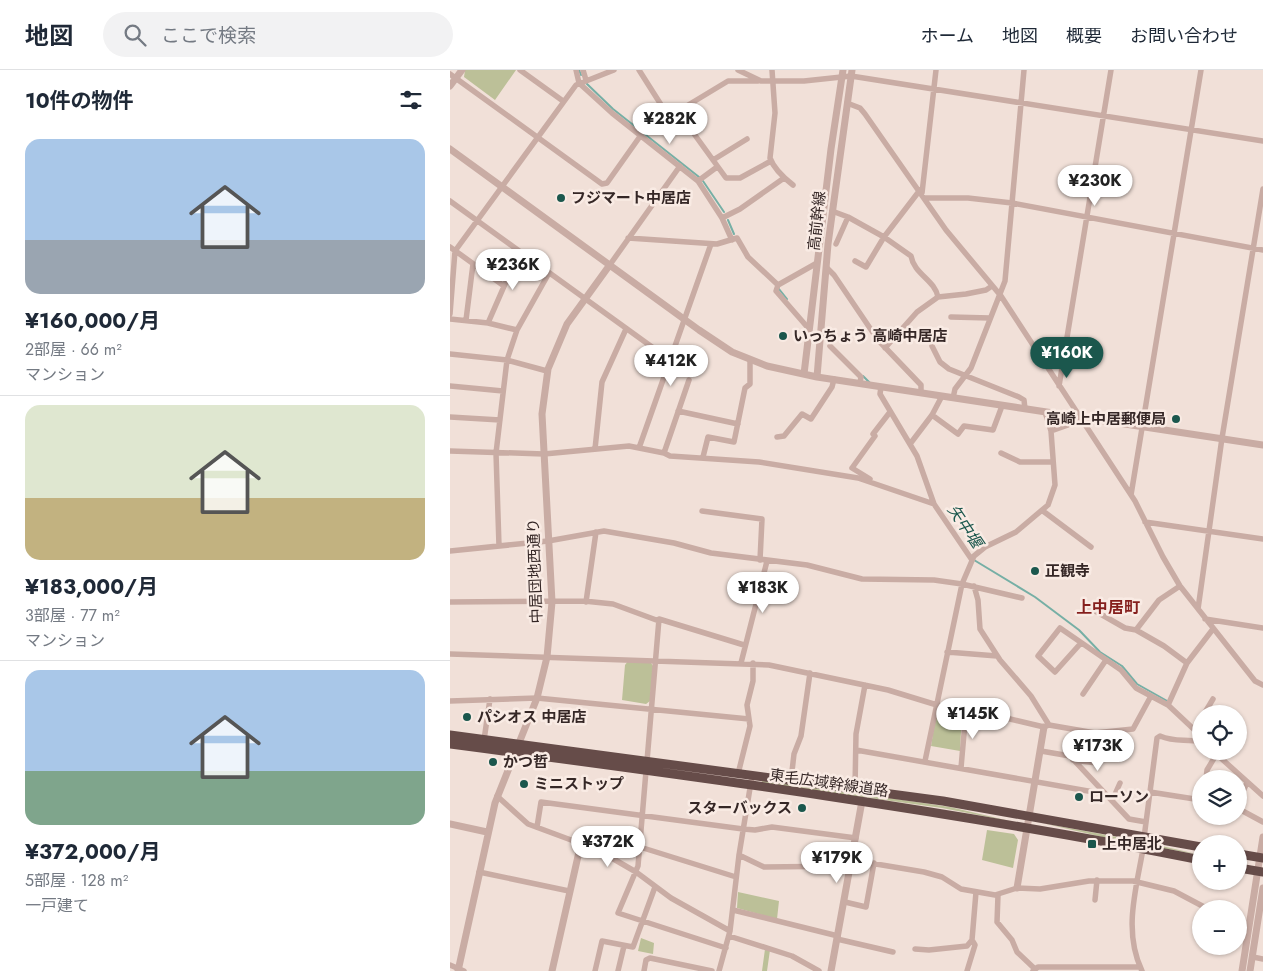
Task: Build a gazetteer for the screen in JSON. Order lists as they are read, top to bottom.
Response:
{
  "streets": {
    "highway": ["東毛広域幹線道路"],
    "street": ["高前幹線", "中居団地西通り"]
  },
  "crossings": [
    ["中居団地西通り", "東毛広域幹線道路"]
  ],
  "districts": ["上中居町"],
  "water": ["矢中堰"],
  "places": {
    "other": [
      "フジマート中居店",
      "いっちょう 高崎中居店",
      "高崎上中居郵便局",
      "正観寺",
      "パシオス 中居店",
      "かつ哲",
      "ミニストップ",
      "ローソン",
      "スターバックス"
    ],
    "transit": ["上中居北"]
  },
  "page": {
    "header": "地図",
    "search": "ここで検索",
    "nav": [
      "ホーム",
      "地図",
      "概要",
      "お問い合わせ"
    ],
    "heading": "10件の物件",
    "price": [
      "¥282K",
      "¥230K",
      "¥236K",
      "¥160K",
      "¥412K",
      "¥183K",
      "¥145K",
      "¥173K",
      "¥372K",
      "¥179K"
    ],
    "list": [
      {
        "name": "¥160,000/月",
        "note": "2部屋 · 66 m² · マンション"
      },
      {
        "name": "¥183,000/月",
        "note": "3部屋 · 77 m² · マンション"
      },
      {
        "name": "¥372,000/月",
        "note": "5部屋 · 128 m² · 一戸建て"
      }
    ],
    "map_buttons": ["+", "−"]
  }
}
